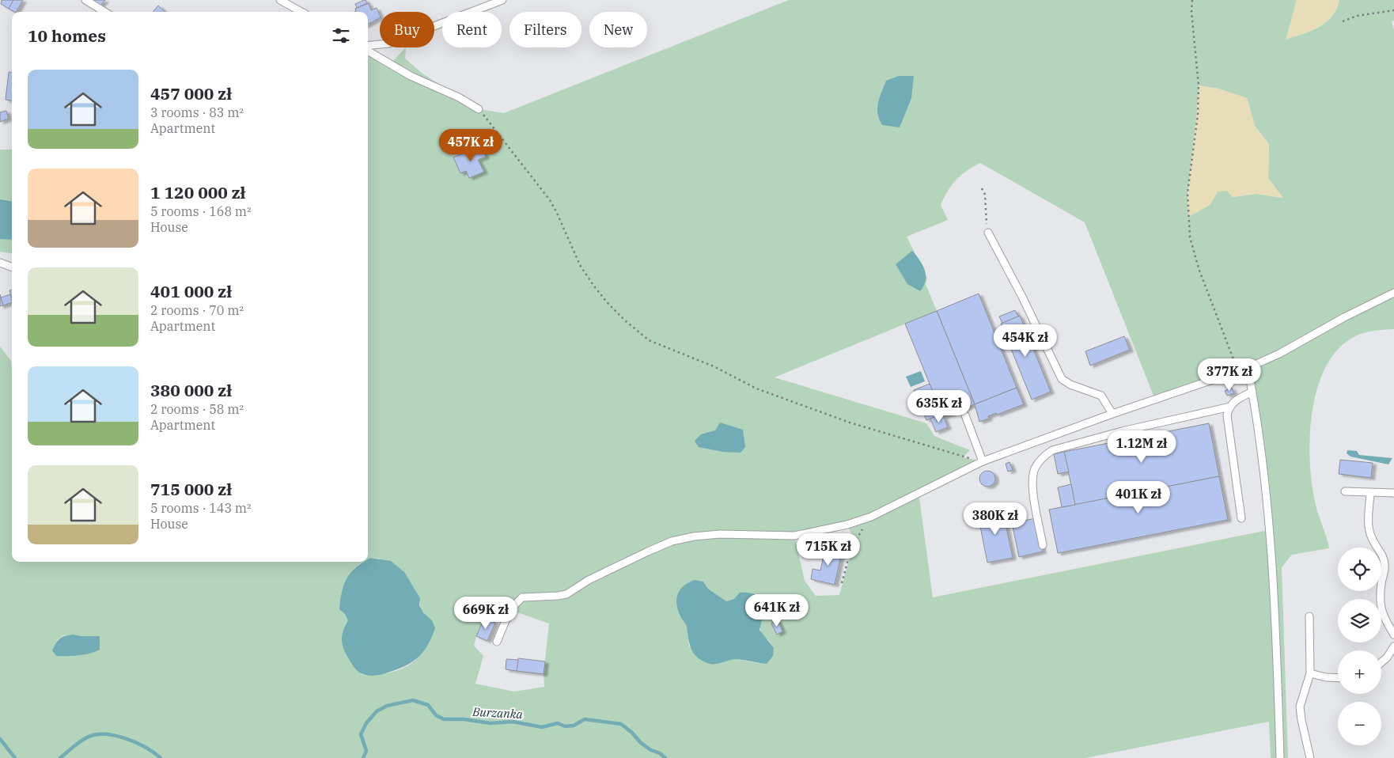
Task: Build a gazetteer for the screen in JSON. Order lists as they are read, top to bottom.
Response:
{
  "water": ["Burzanka"],
  "page": {
    "chip": [
      "Buy",
      "Rent",
      "Filters",
      "New"
    ],
    "heading": "10 homes",
    "list": [
      {
        "name": "457 000 zł",
        "note": "3 rooms · 83 m² · Apartment"
      },
      {
        "name": "1 120 000 zł",
        "note": "5 rooms · 168 m² · House"
      },
      {
        "name": "401 000 zł",
        "note": "2 rooms · 70 m² · Apartment"
      },
      {
        "name": "380 000 zł",
        "note": "2 rooms · 58 m² · Apartment"
      },
      {
        "name": "715 000 zł",
        "note": "5 rooms · 143 m² · House"
      }
    ],
    "price": [
      "457K zł",
      "454K zł",
      "377K zł",
      "635K zł",
      "1.12M zł",
      "401K zł",
      "380K zł",
      "715K zł",
      "641K zł",
      "669K zł"
    ],
    "map_buttons": ["+", "−"]
  }
}
